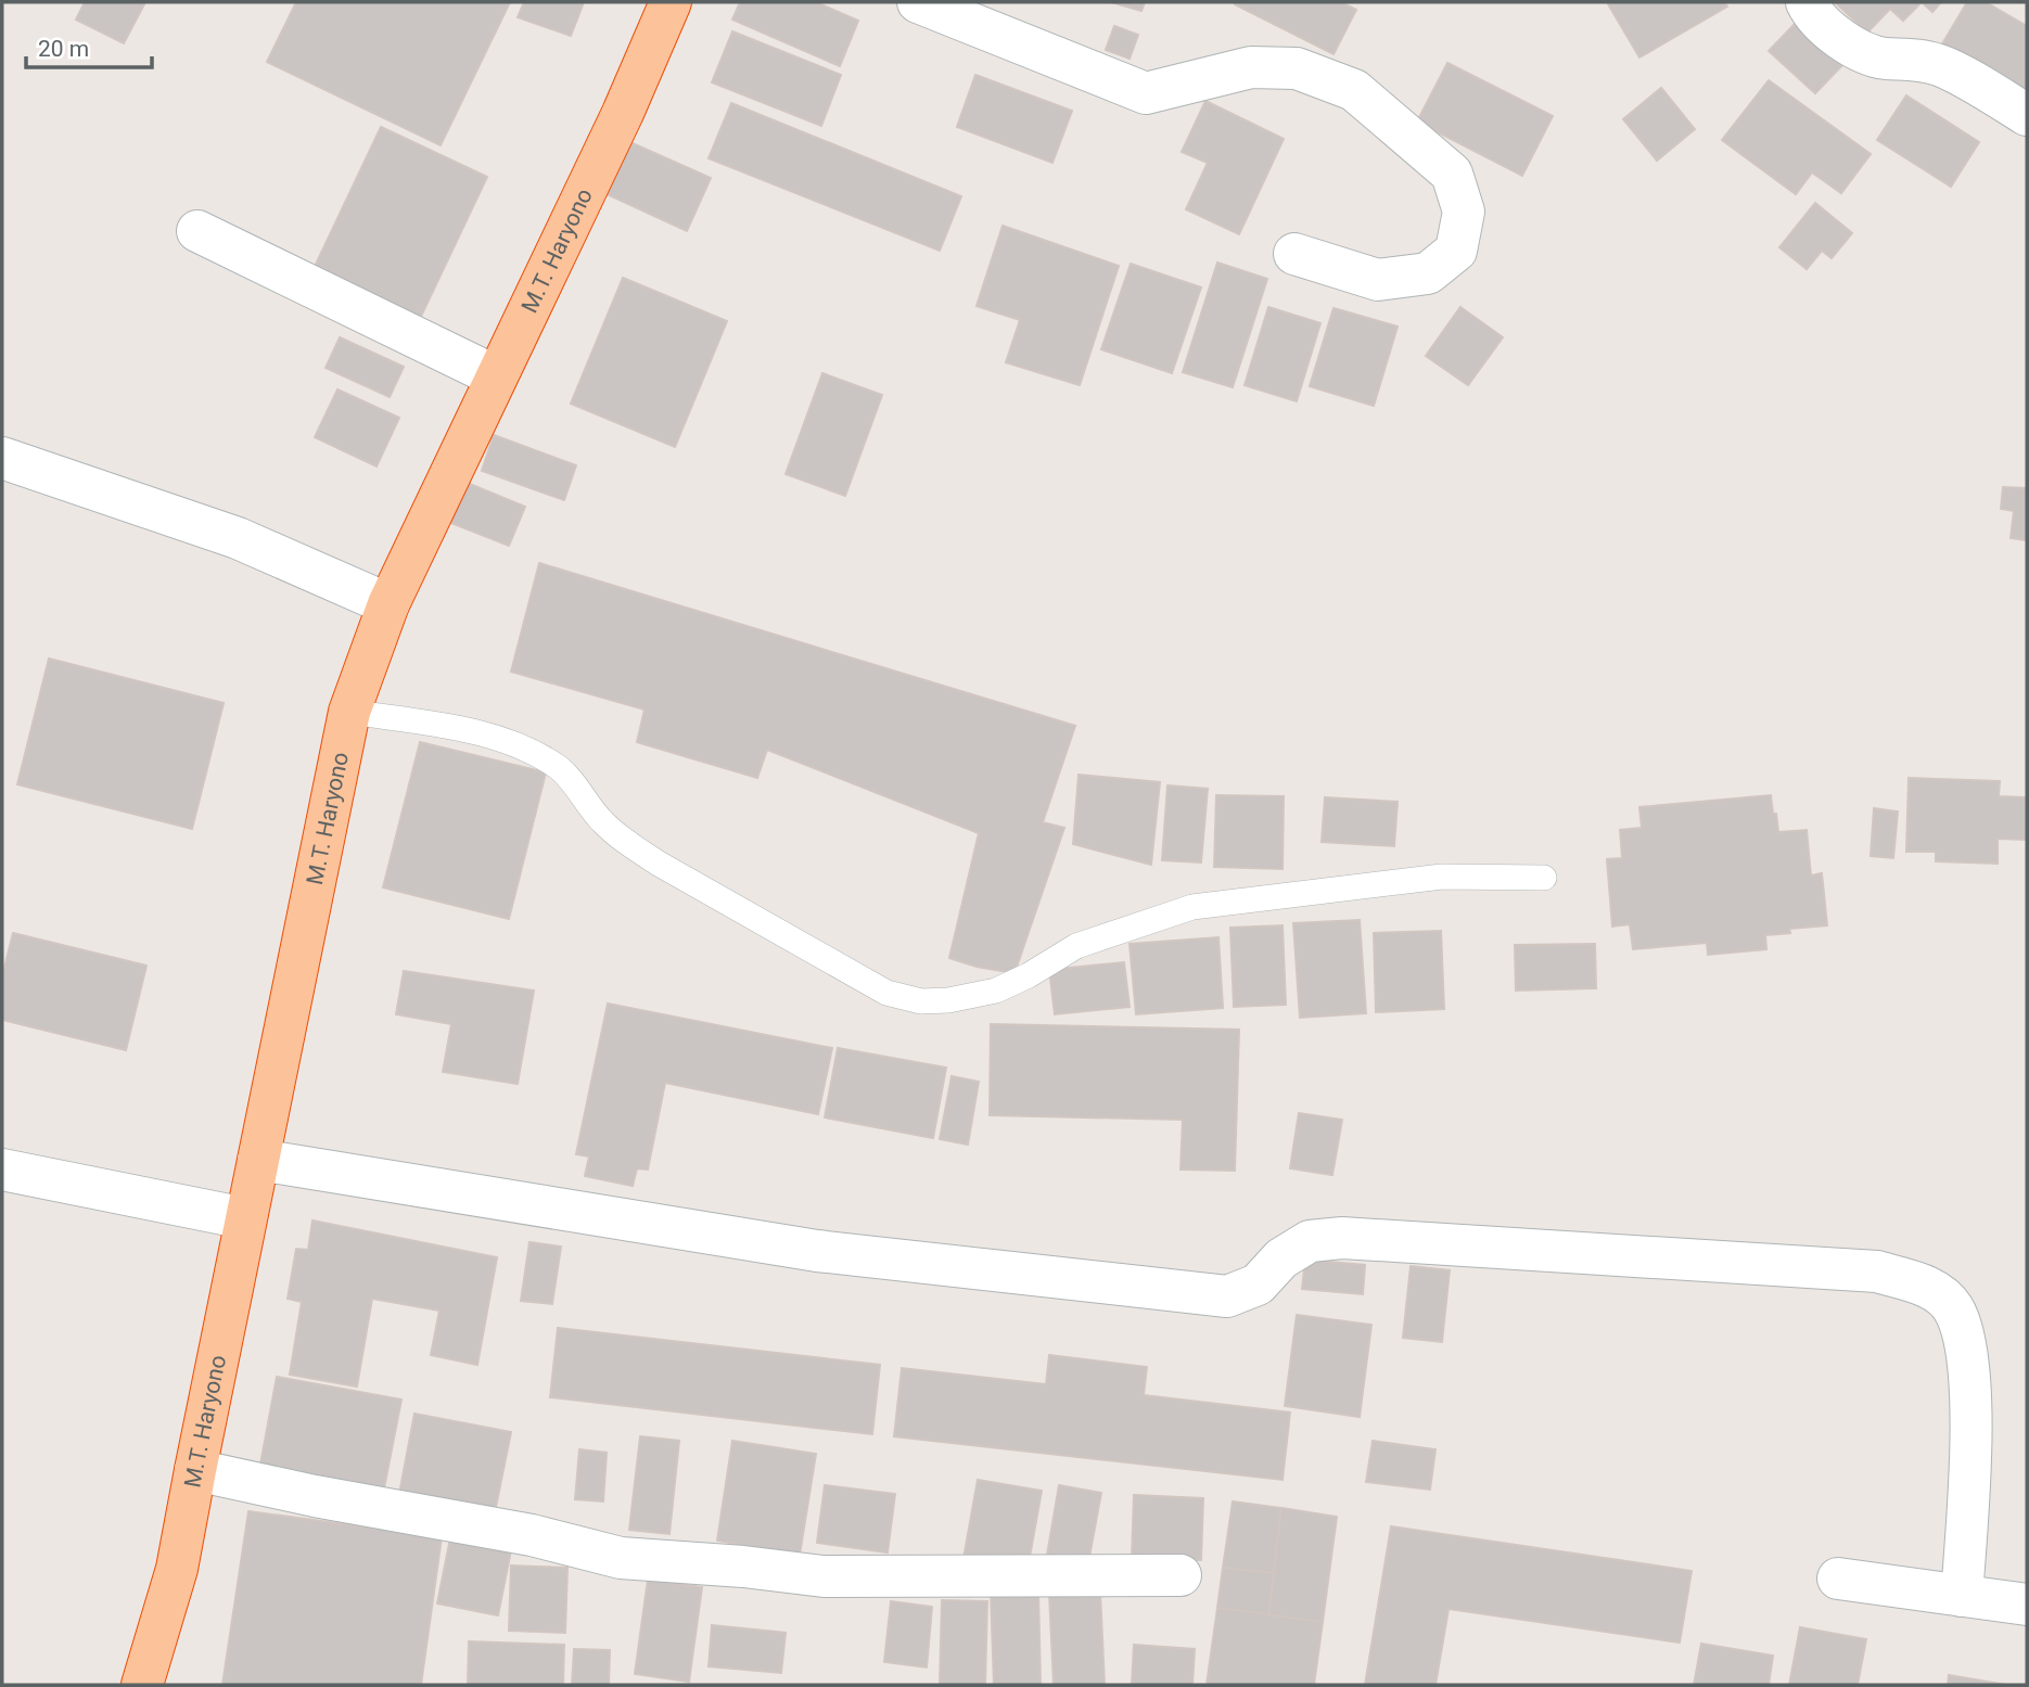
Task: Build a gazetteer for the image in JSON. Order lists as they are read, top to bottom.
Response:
{
  "streets": {
    "highway": ["M.T. Haryono"]
  },
  "scale_bar": "20 m"
}
